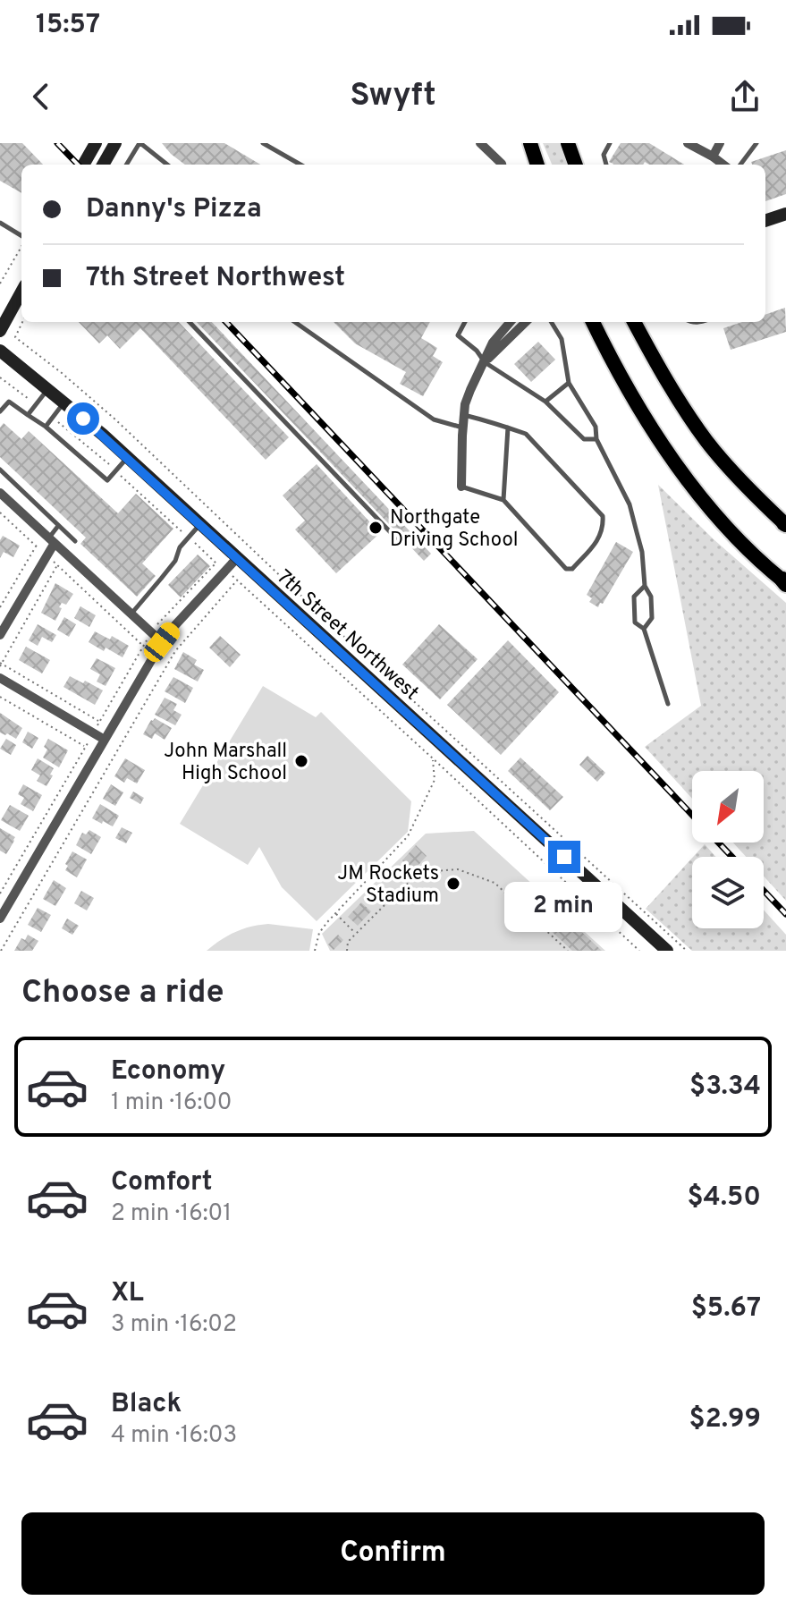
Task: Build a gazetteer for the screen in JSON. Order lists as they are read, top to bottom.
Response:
{
  "streets": {
    "main road": ["7th Street Northwest"]
  },
  "places": ["Northgate Driving School", "John Marshall High School", "JM Rockets Stadium"],
  "north": "bottom left",
  "page": {
    "status": "15:57",
    "header": "Swyft",
    "banner": ["Danny's Pizza", "7th Street Northwest"],
    "bubble": "2 min",
    "heading": "Choose a ride",
    "list": [
      {
        "name": "Economy",
        "note": "1 min · 16:00",
        "value": "$3.34"
      },
      {
        "name": "Comfort",
        "note": "2 min · 16:01",
        "value": "$4.50"
      },
      {
        "name": "XL",
        "note": "3 min · 16:02",
        "value": "$5.67"
      },
      {
        "name": "Black",
        "note": "4 min · 16:03",
        "value": "$2.99"
      }
    ],
    "buttons": "Confirm"
  }
}
